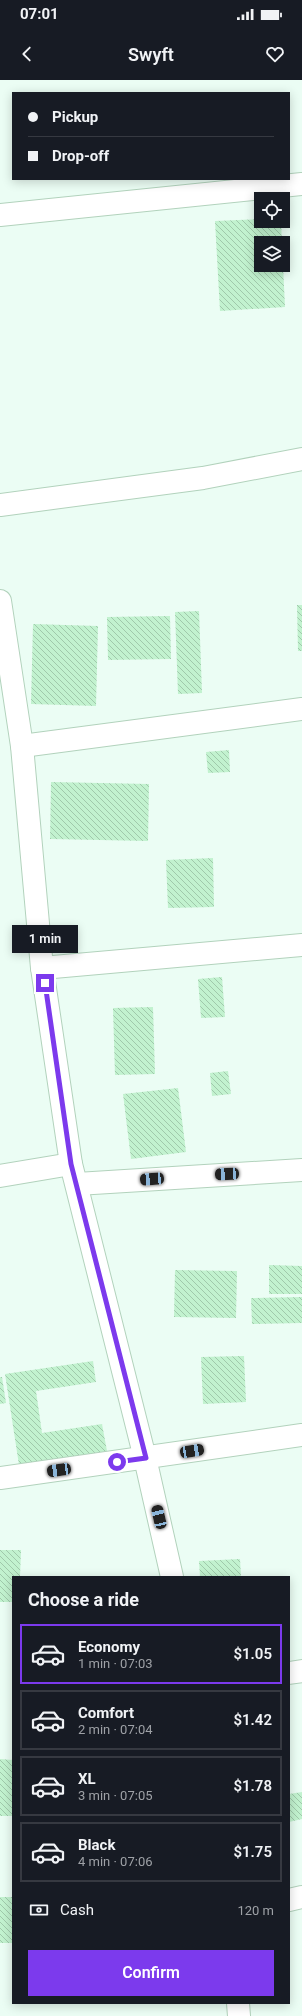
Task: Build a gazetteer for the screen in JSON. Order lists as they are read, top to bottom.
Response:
{
  "page": {
    "status": "07:01",
    "header": "Swyft",
    "banner": ["Pickup", "Drop-off"],
    "bubble": "1 min",
    "heading": "Choose a ride",
    "list": [
      {
        "name": "Economy",
        "note": "1 min · 07:03",
        "value": "$1.05"
      },
      {
        "name": "Comfort",
        "note": "2 min · 07:04",
        "value": "$1.42"
      },
      {
        "name": "XL",
        "note": "3 min · 07:05",
        "value": "$1.78"
      },
      {
        "name": "Black",
        "note": "4 min · 07:06",
        "value": "$1.75"
      }
    ],
    "pay": ["Cash", "120 m"],
    "buttons": "Confirm"
  }
}
